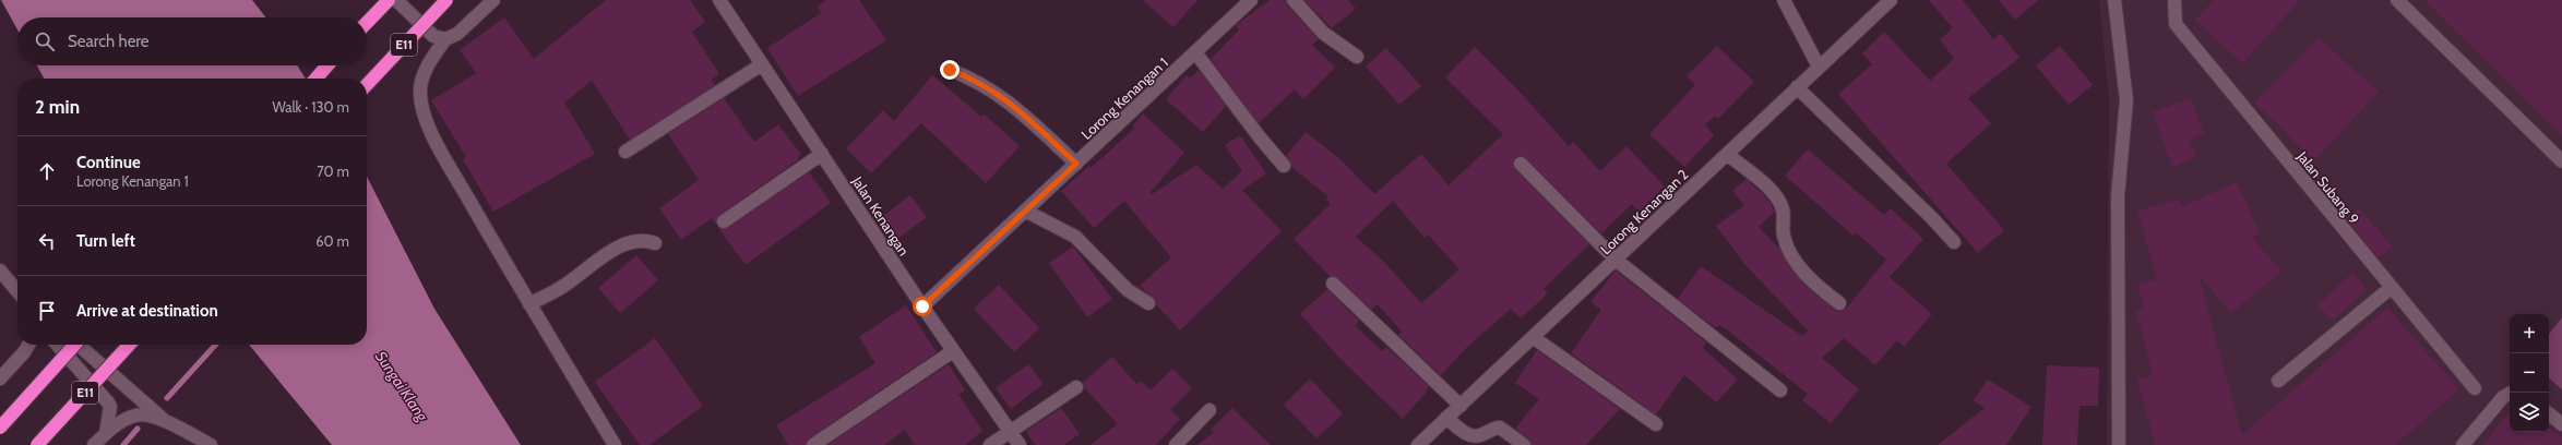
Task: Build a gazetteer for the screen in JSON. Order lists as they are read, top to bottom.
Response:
{
  "streets": {
    "highway": ["E11"],
    "street": [
      "Lorong Kenangan 1",
      "Jalan Subang 9",
      "Lorong Kenangan 2",
      "Jalan Kenangan"
    ]
  },
  "crossings": [
    ["Lorong Kenangan 1", "Jalan Kenangan"]
  ],
  "water": ["Sungai Klang"],
  "page": {
    "search": "Search here",
    "heading": ["2 min", "Walk · 130 m"],
    "list": [
      ["Continue", "Lorong Kenangan 1", "70 m"],
      ["Turn left", "60 m"],
      "Arrive at destination"
    ],
    "map_buttons": ["+", "−"]
  }
}
